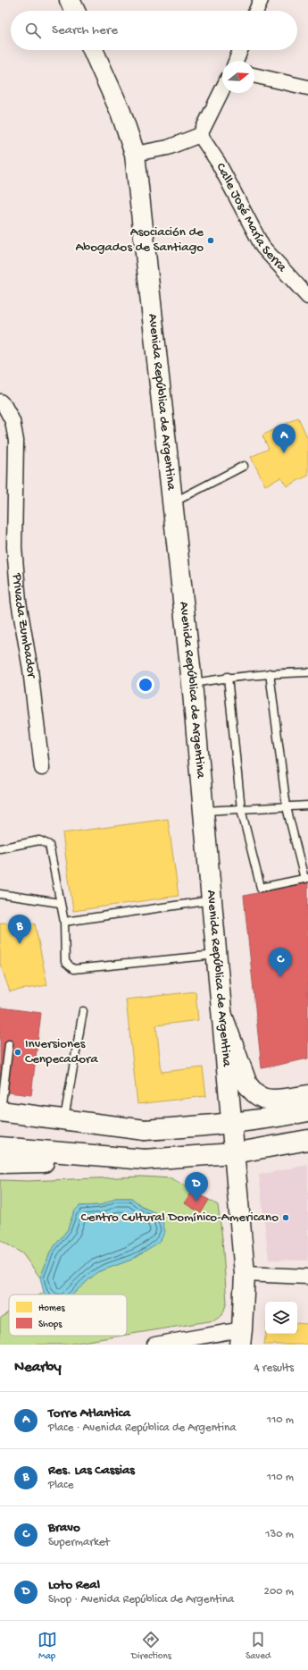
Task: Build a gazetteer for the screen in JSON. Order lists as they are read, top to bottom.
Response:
{
  "streets": {
    "main road": ["Avenida República de Argentina"],
    "street": ["Calle José María Serra", "Privada Zumbador"]
  },
  "places": ["Asociación de Abogados de Santiago", "Inversiones Cenpecadora", "Centro Cultural Domínico-Americano"],
  "legend": ["Homes", "Shops"],
  "north": "right",
  "page": {
    "search": "Search here",
    "pins": [
      "A",
      "B",
      "C",
      "D"
    ],
    "heading": ["Nearby", "4 results"],
    "list": [
      {
        "mark": "A",
        "name": "Torre Atlantica",
        "note": "Place · Avenida República de Argentina",
        "value": "110 m"
      },
      {
        "mark": "B",
        "name": "Res. Las Cassias",
        "note": "Place",
        "value": "110 m"
      },
      {
        "mark": "C",
        "name": "Bravo",
        "note": "Supermarket",
        "value": "130 m"
      },
      {
        "mark": "D",
        "name": "Loto Real",
        "note": "Shop · Avenida República de Argentina",
        "value": "200 m"
      }
    ],
    "nav": ["Map", "Directions", "Saved"]
  }
}
